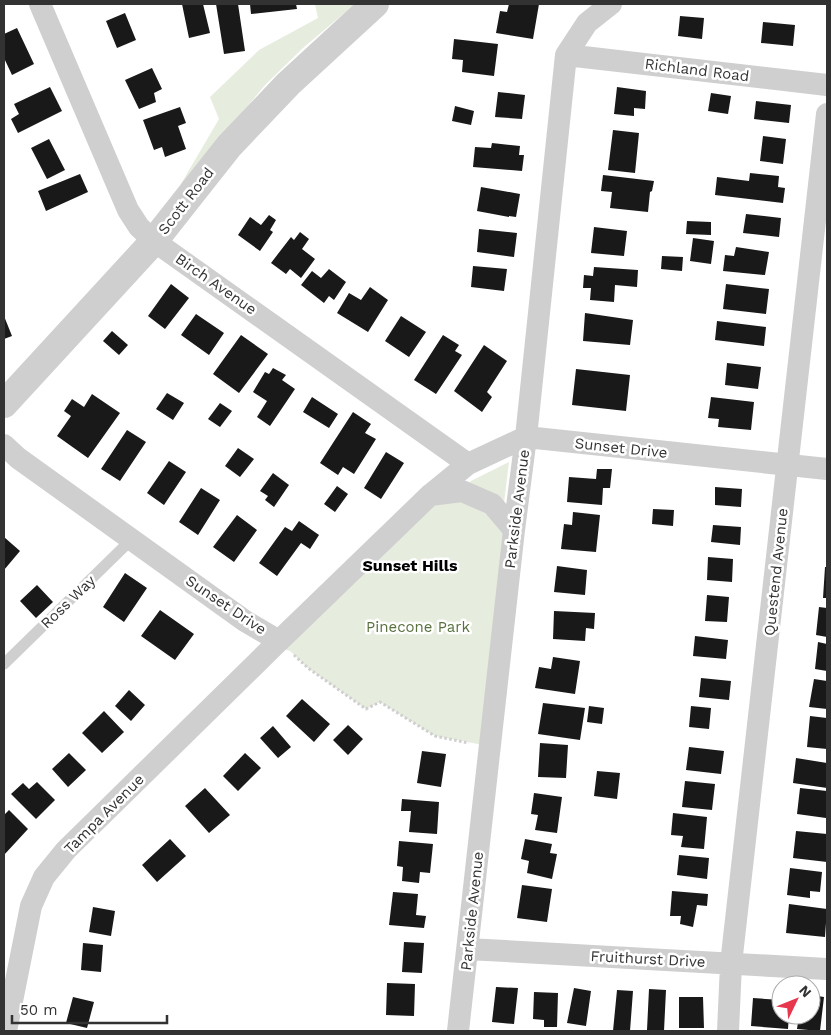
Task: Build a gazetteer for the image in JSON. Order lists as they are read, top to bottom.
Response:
{
  "streets": {
    "street": [
      "Richland Road",
      "Scott Road",
      "Birch Avenue",
      "Sunset Drive",
      "Parkside Avenue",
      "Questend Avenue",
      "Tampa Avenue",
      "Fruithurst Drive"
    ],
    "lane": ["Ross Way"]
  },
  "crossings": [
    ["Richland Road", "Parkside Avenue"],
    ["Scott Road", "Birch Avenue"],
    ["Birch Avenue", "Sunset Drive"],
    ["Sunset Drive", "Parkside Avenue"],
    ["Sunset Drive", "Questend Avenue"],
    ["Sunset Drive", "Ross Way"],
    ["Sunset Drive", "Tampa Avenue"],
    ["Parkside Avenue", "Fruithurst Drive"],
    ["Questend Avenue", "Fruithurst Drive"]
  ],
  "districts": ["Sunset Hills"],
  "parks": ["Pinecone Park"],
  "scale_bar": "50 m",
  "north": "top right"
}
